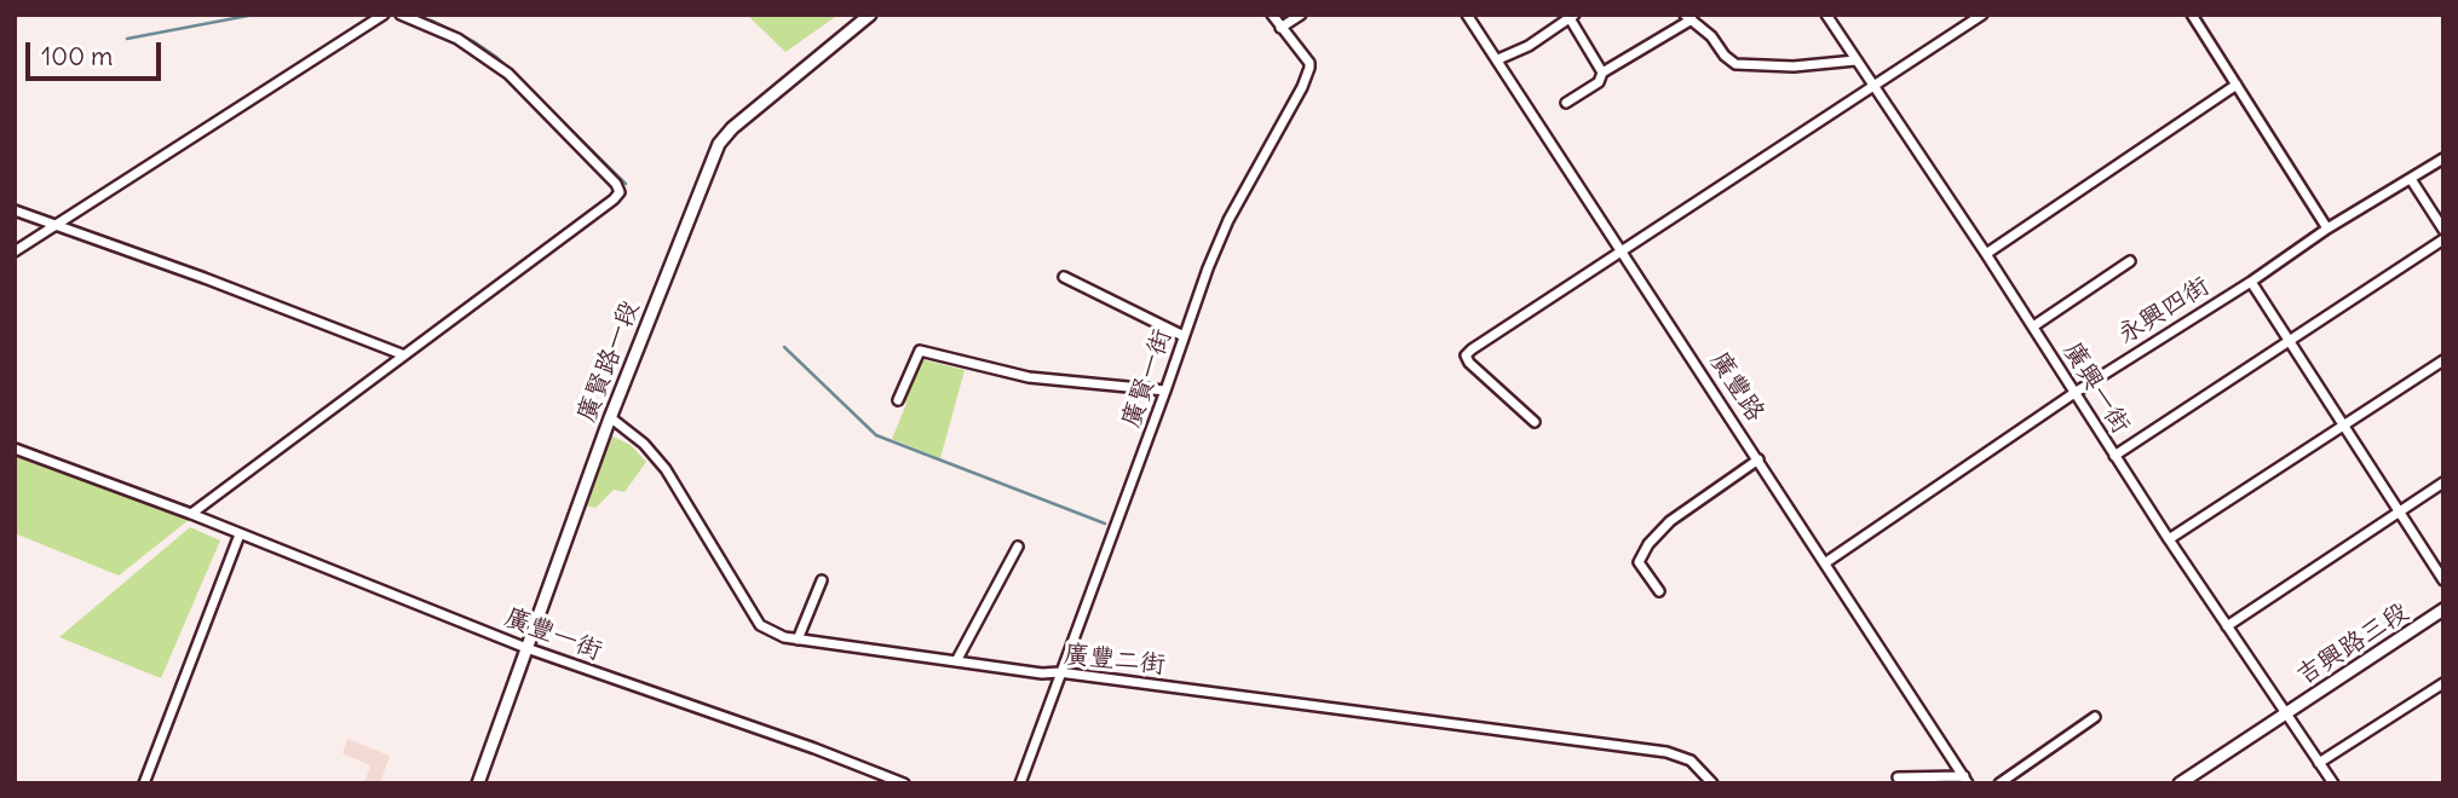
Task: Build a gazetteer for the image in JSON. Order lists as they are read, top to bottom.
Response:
{
  "streets": {
    "street": [
      "永興四街",
      "廣賢路一段",
      "廣賢一街",
      "廣豐路",
      "廣興一街",
      "廣豐一街",
      "吉興路三段",
      "廣豐二街"
    ]
  },
  "crossings": [
    ["永興四街", "廣豐路"],
    ["永興四街", "廣興一街"],
    ["廣賢路一段", "廣豐一街"],
    ["廣賢路一段", "廣豐二街"],
    ["廣賢一街", "廣豐二街"],
    ["廣興一街", "吉興路三段"]
  ],
  "scale_bar": "100 m"
}
